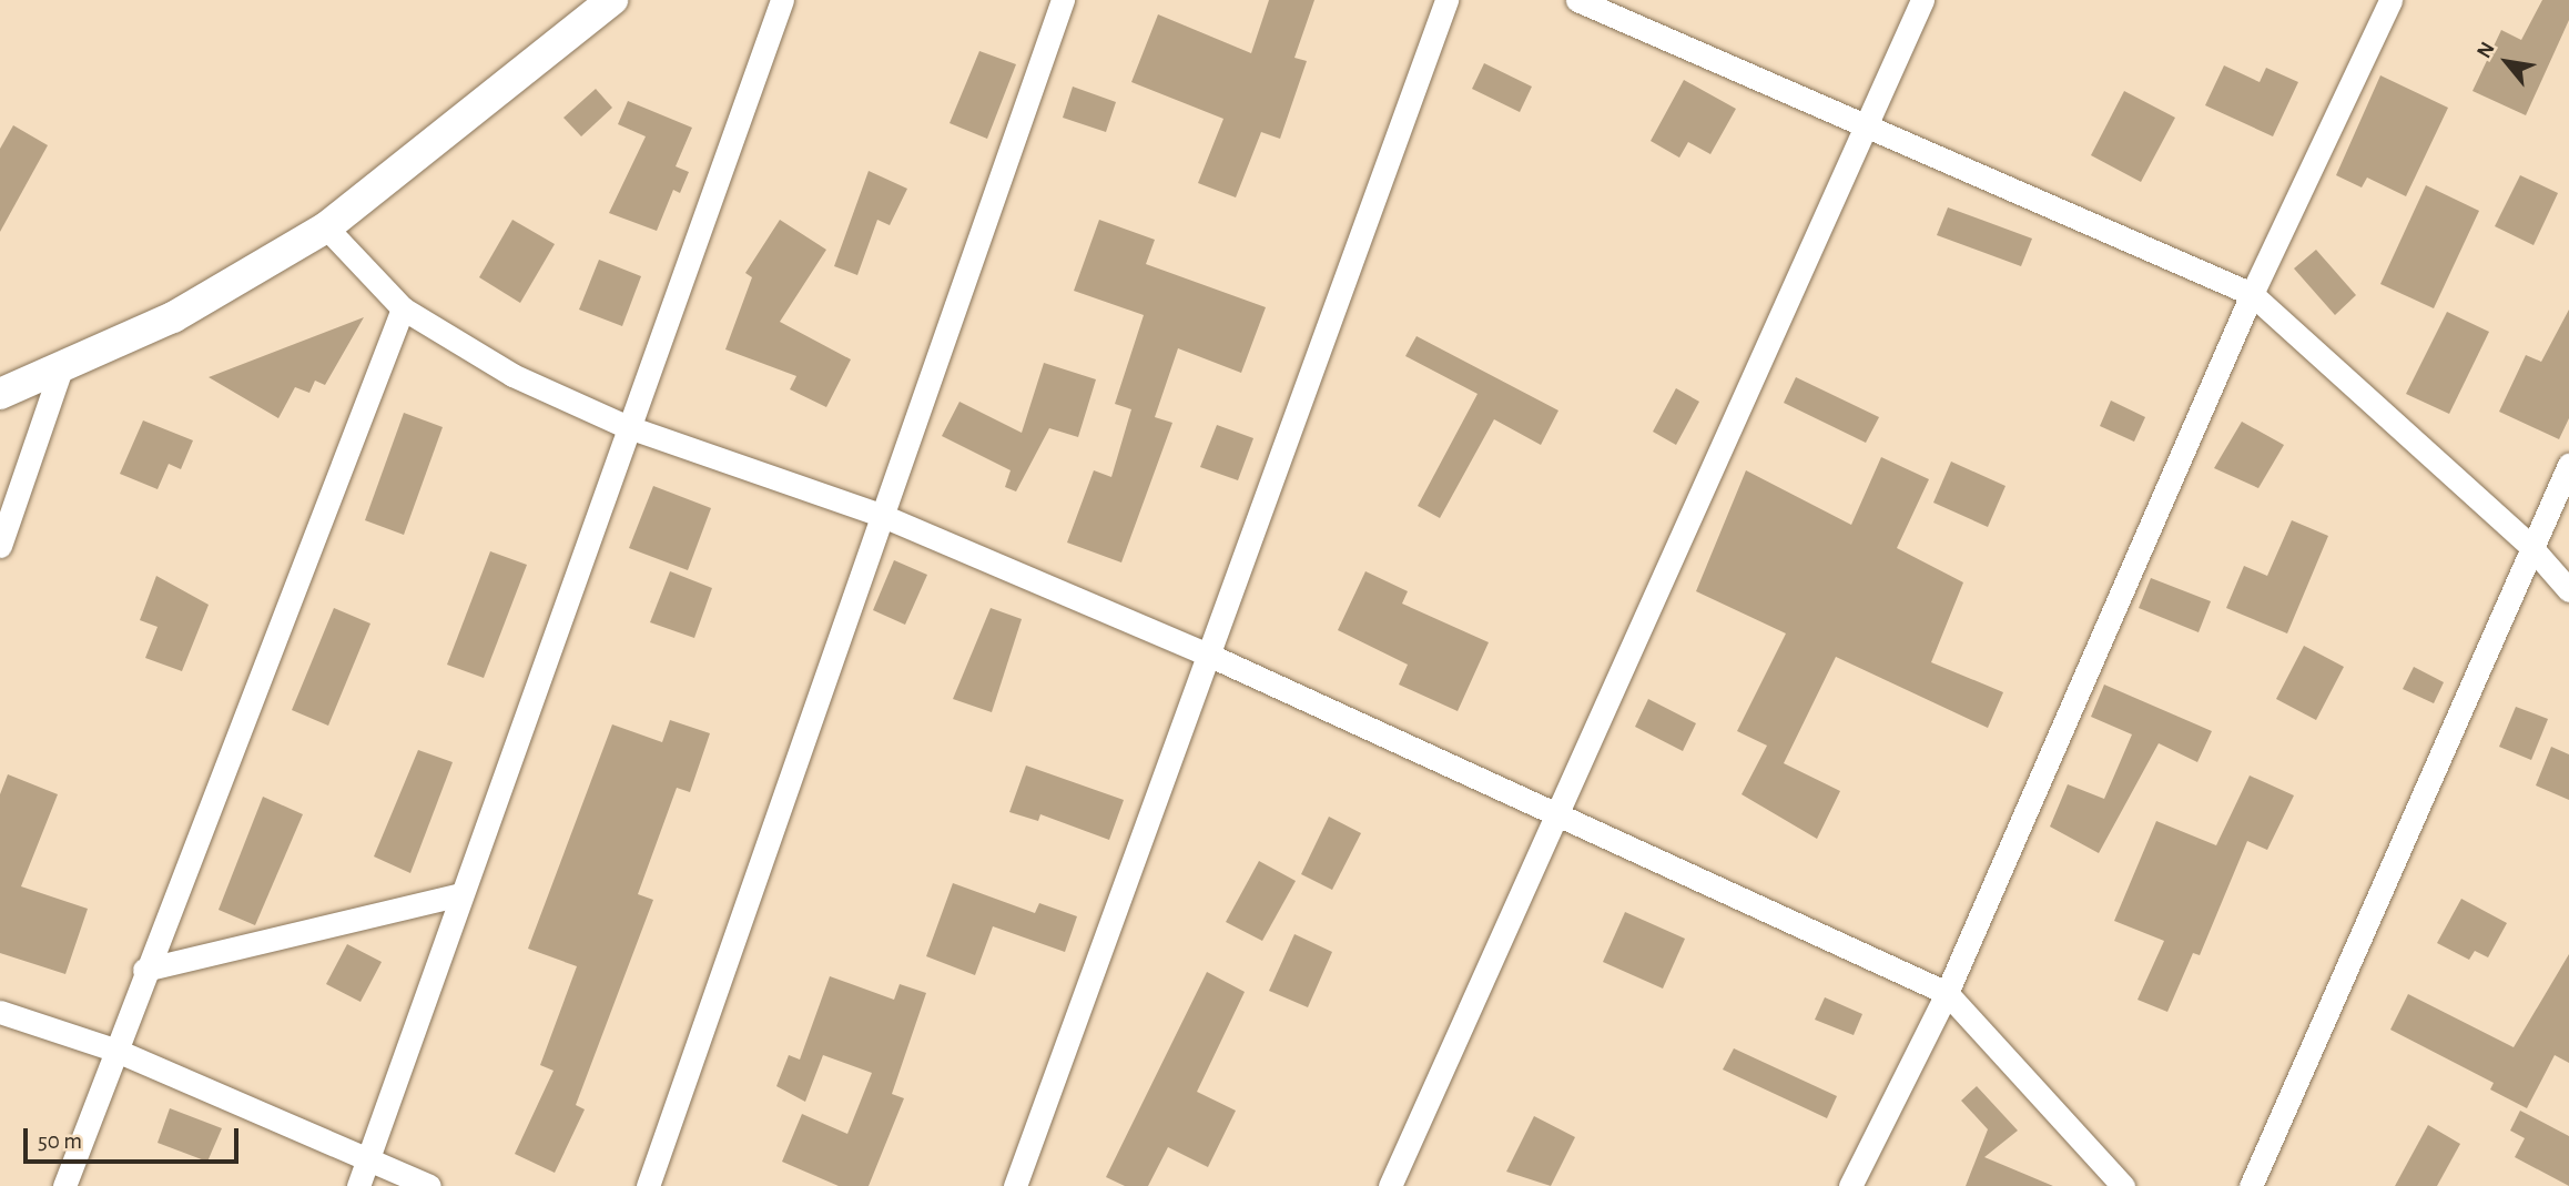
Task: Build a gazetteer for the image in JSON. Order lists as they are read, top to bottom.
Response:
{
  "scale_bar": "50 m",
  "north": "top left"
}
